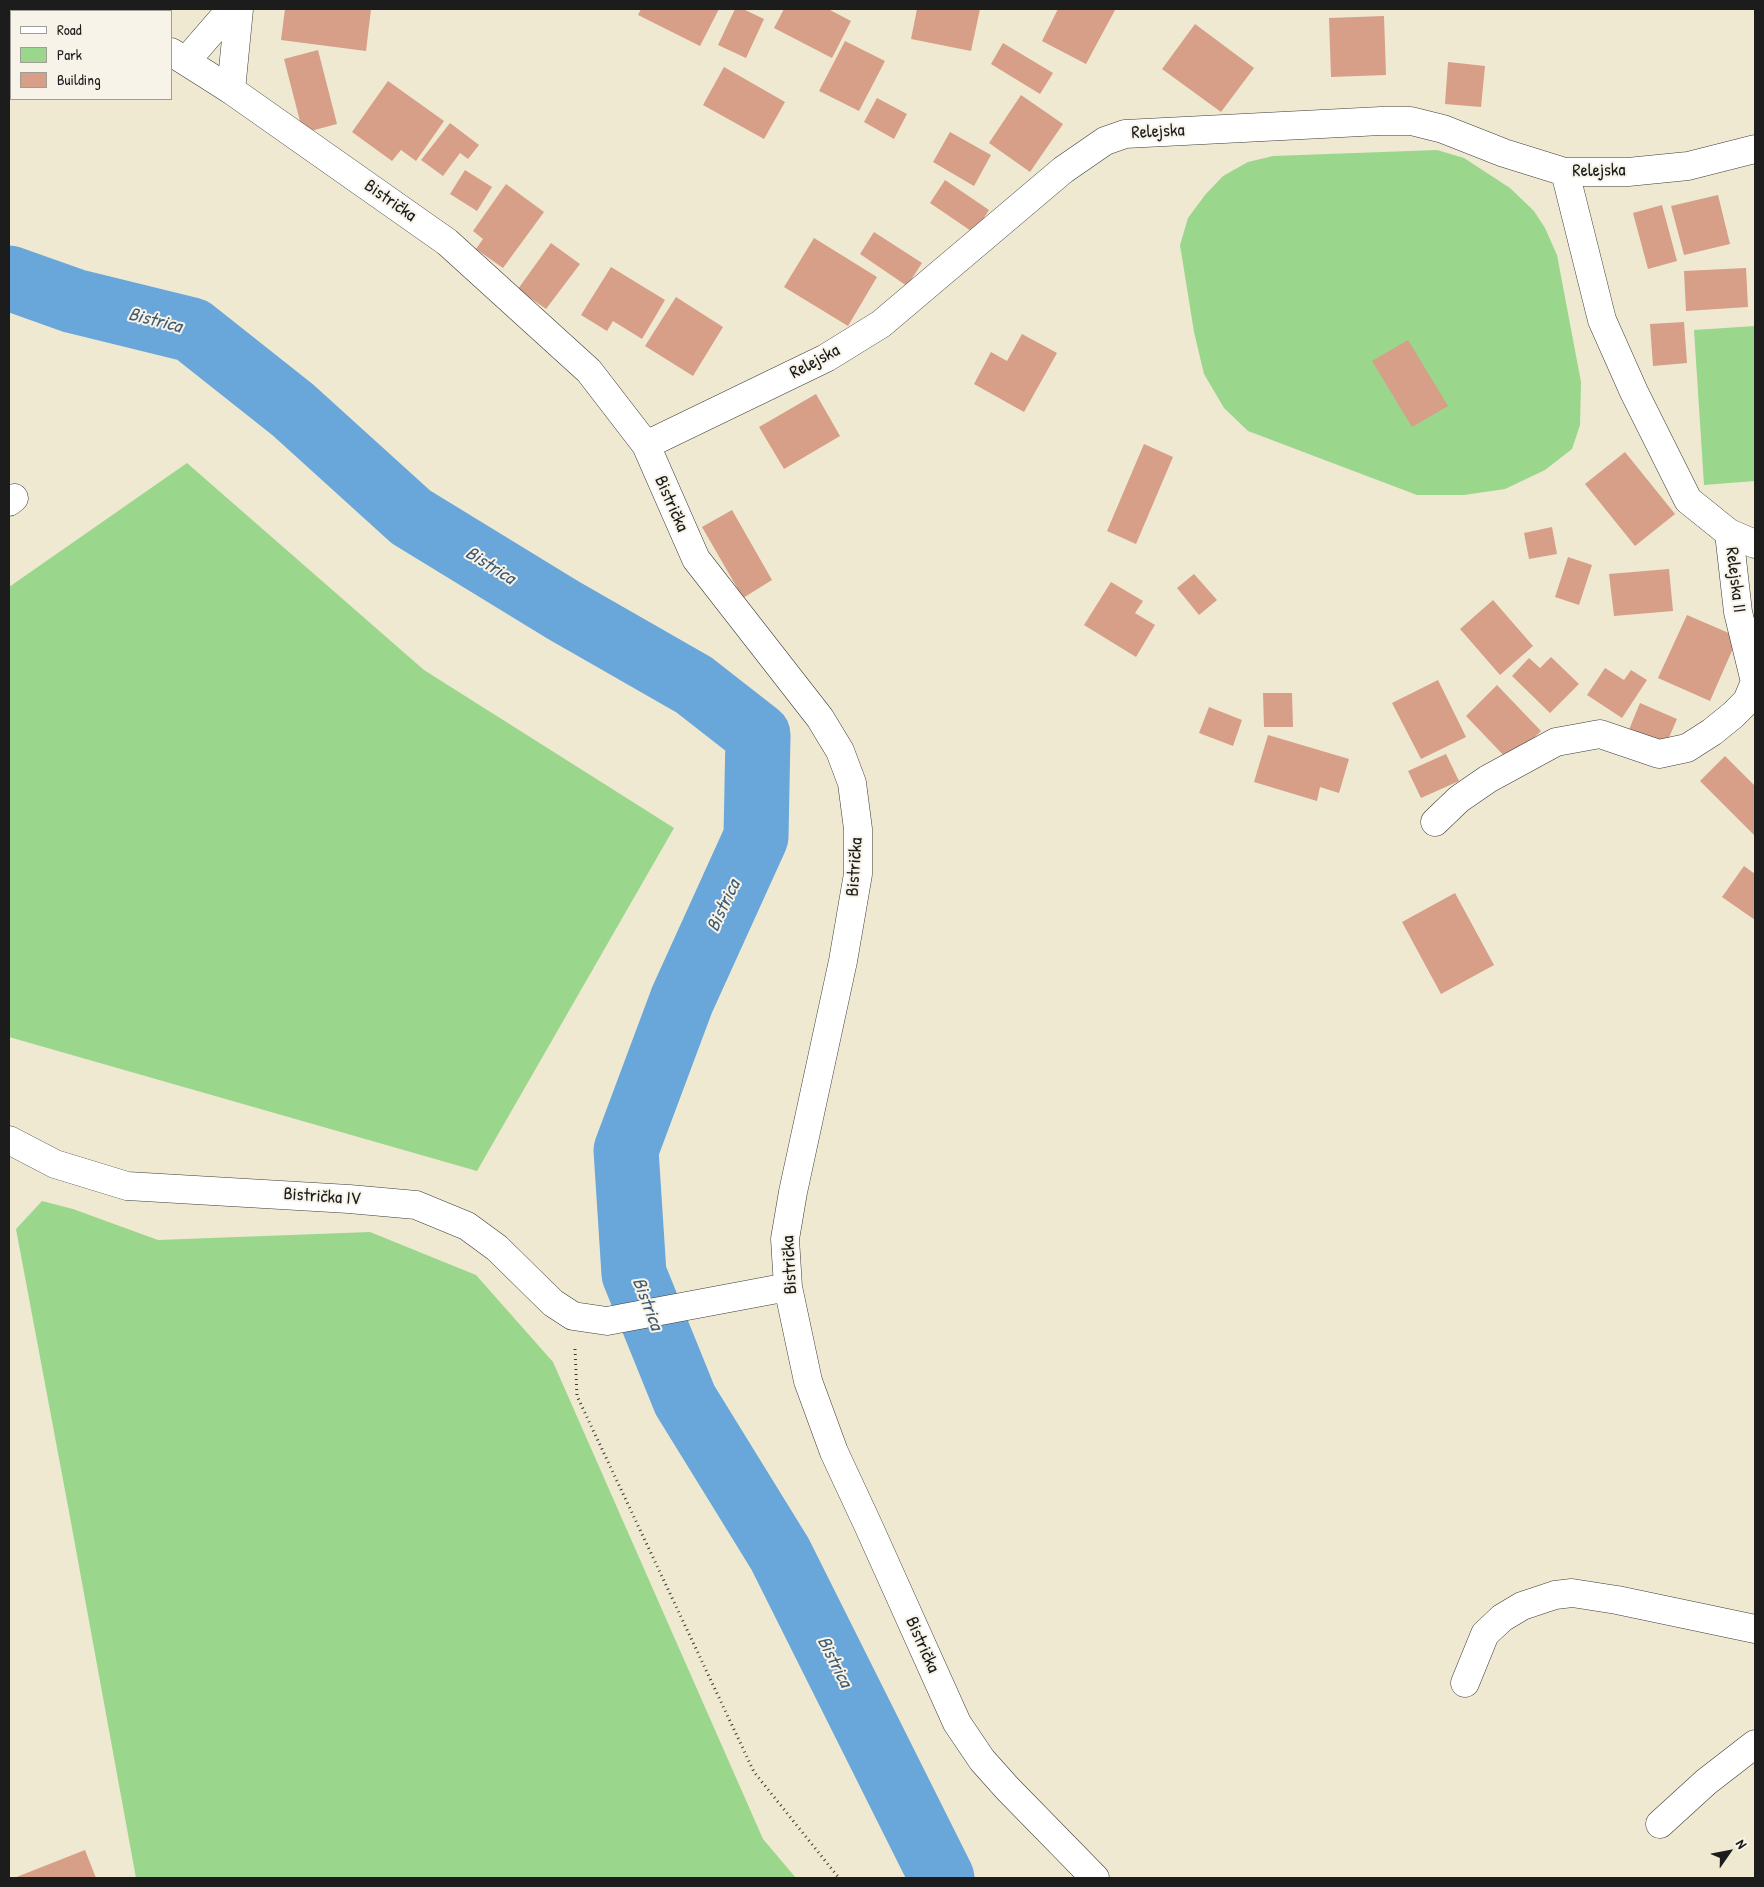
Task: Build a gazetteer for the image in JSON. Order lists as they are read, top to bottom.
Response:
{
  "streets": {
    "street": [
      "Relejska",
      "Bistrička",
      "Relejska II",
      "Bistrička IV"
    ]
  },
  "crossings": [
    ["Relejska", "Bistrička"],
    ["Relejska", "Relejska II"],
    ["Bistrička", "Bistrička IV"]
  ],
  "water": ["Bistrica"],
  "legend": ["Road", "Park", "Building"],
  "north": "top right"
}
